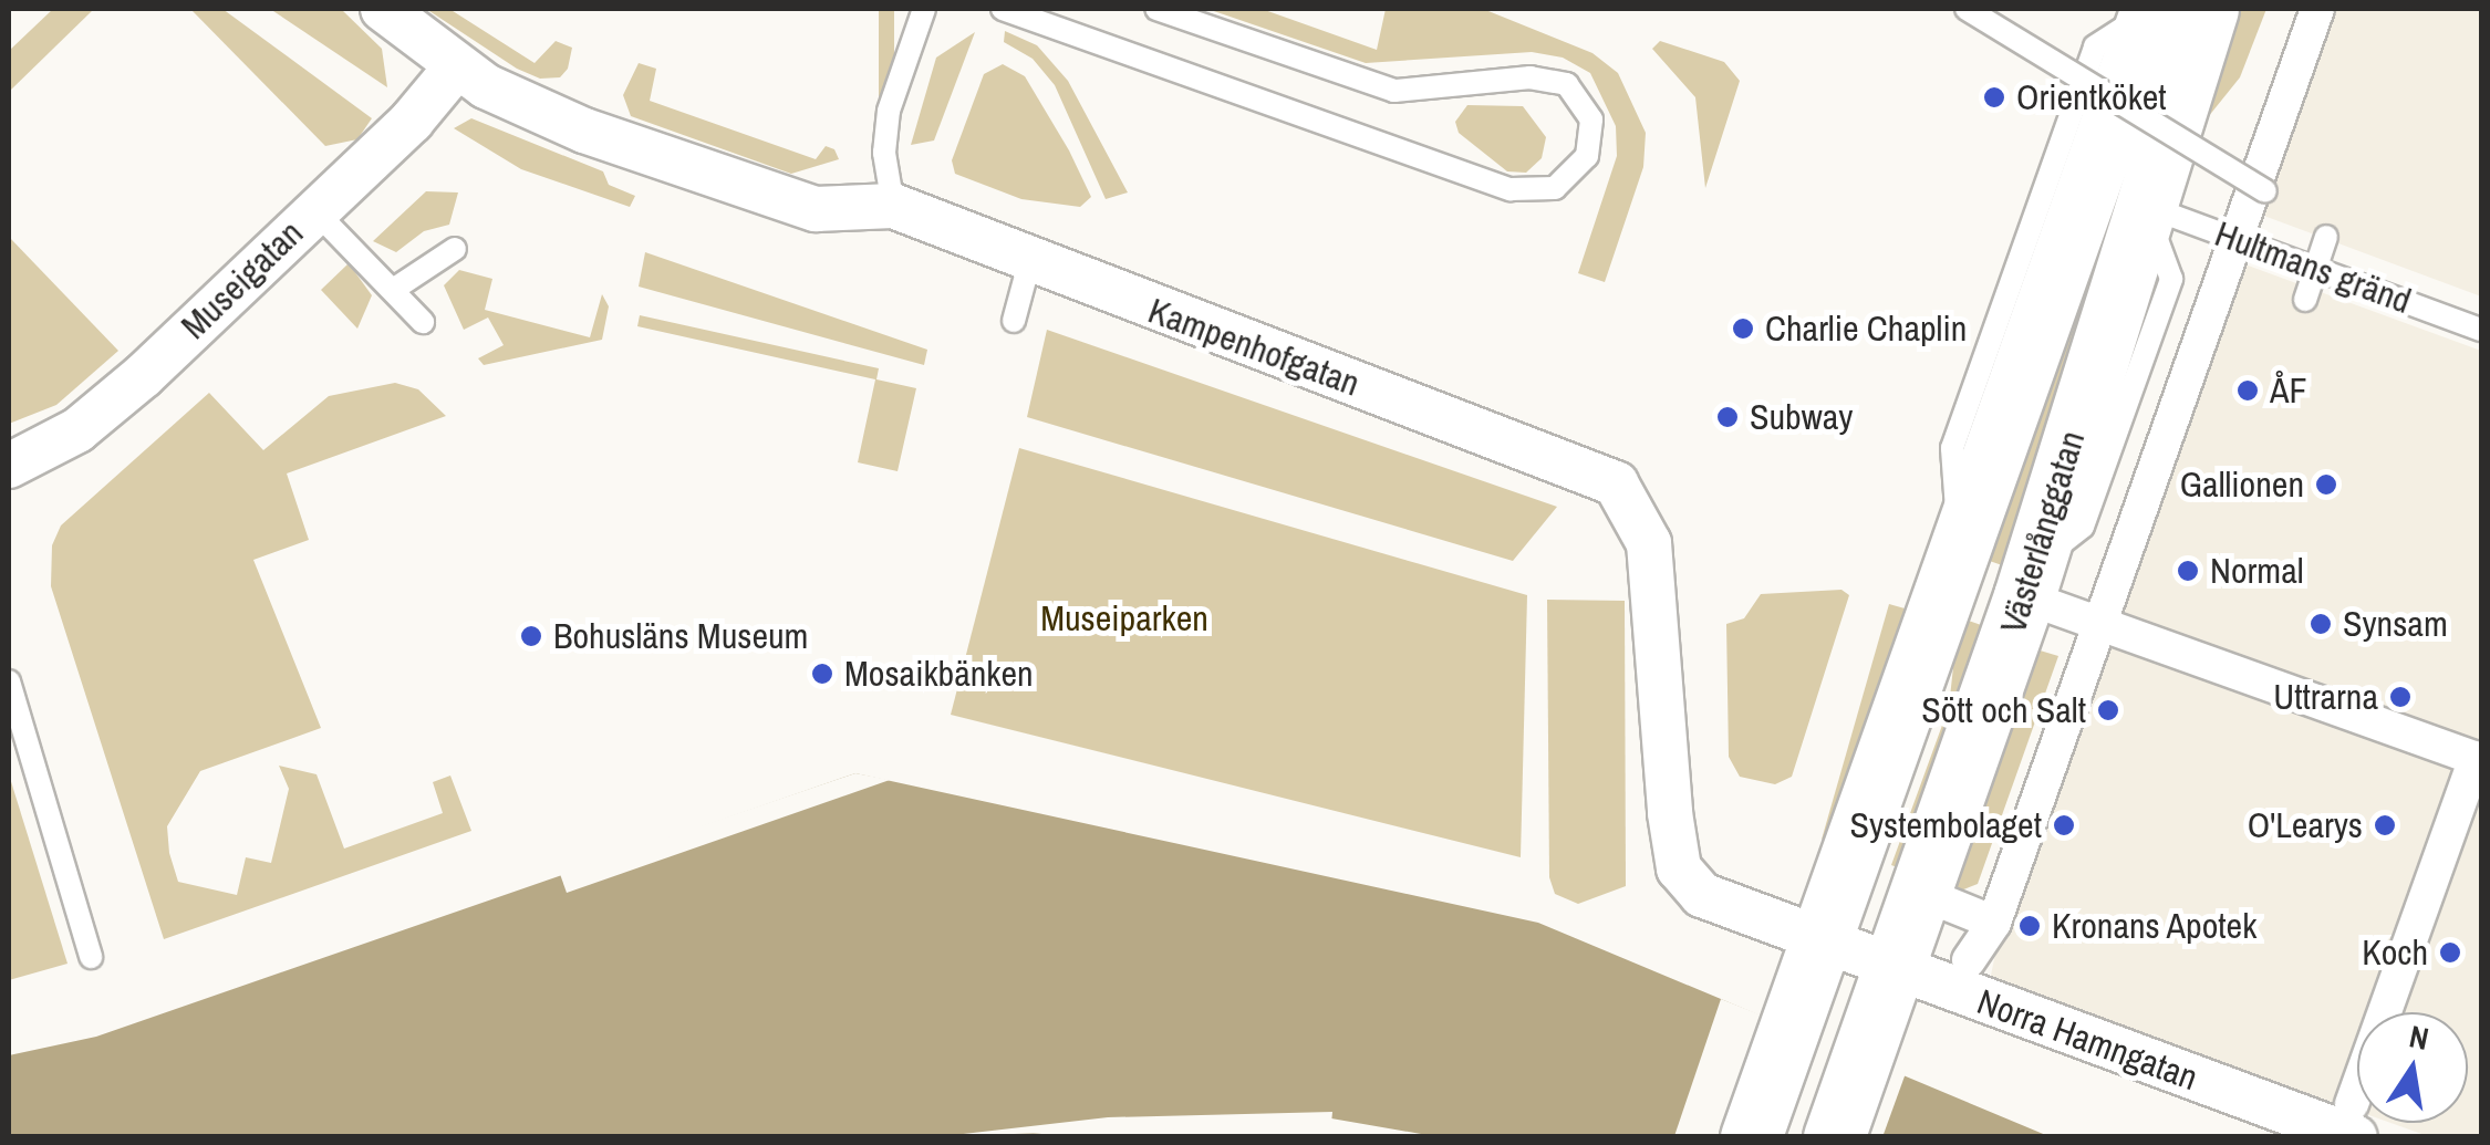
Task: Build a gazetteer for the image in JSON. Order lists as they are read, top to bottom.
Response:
{
  "streets": {
    "main road": ["Västerlånggatan"],
    "street": ["Museigatan", "Kampenhofgatan", "Norra Hamngatan"],
    "lane": ["Hultmans gränd"]
  },
  "crossings": [
    ["Hultmans gränd", "Västerlånggatan"],
    ["Museigatan", "Kampenhofgatan"],
    ["Kampenhofgatan", "Västerlånggatan"],
    ["Kampenhofgatan", "Norra Hamngatan"],
    ["Västerlånggatan", "Norra Hamngatan"]
  ],
  "parks": ["Museiparken"],
  "places": [
    "Orientköket",
    "Charlie Chaplin",
    "ÅF",
    "Subway",
    "Gallionen",
    "Normal",
    "Synsam",
    "Bohusläns Museum",
    "Mosaikbänken",
    "Uttrarna",
    "Sött och Salt",
    "Systembolaget",
    "O'Learys",
    "Kronans Apotek",
    "Koch"
  ],
  "north": "top"
}
